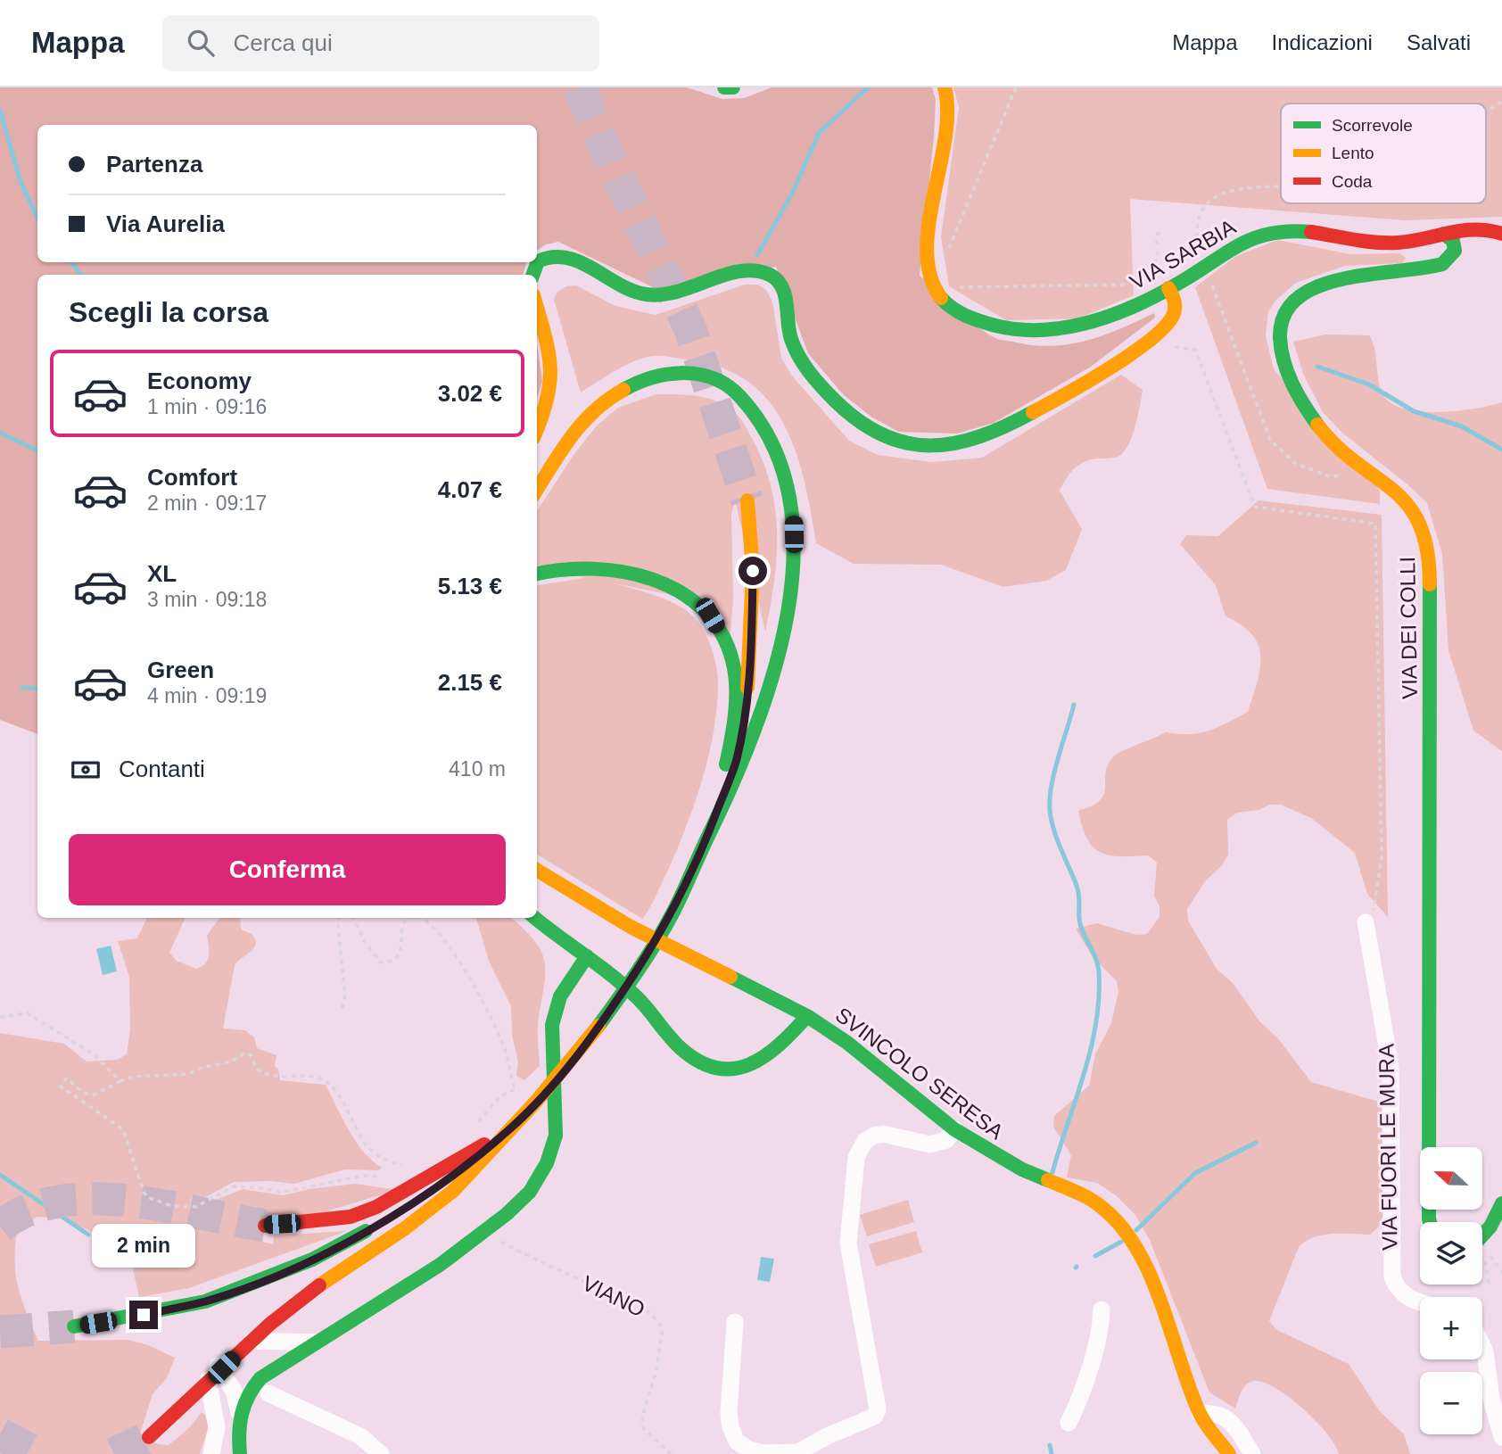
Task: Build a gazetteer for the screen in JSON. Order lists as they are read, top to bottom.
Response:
{
  "streets": {
    "main road": ["VIA SARBIA", "VIA DEI COLLI", "SVINCOLO SERESA"],
    "street": ["VIA FUORI LE MURA"],
    "path": ["VIANO"]
  },
  "crossings": [
    ["VIA SARBIA", "VIA DEI COLLI"]
  ],
  "legend": ["Scorrevole", "Lento", "Coda"],
  "north": "left",
  "page": {
    "header": "Mappa",
    "search": "Cerca qui",
    "nav": ["Mappa", "Indicazioni", "Salvati"],
    "banner": ["Partenza", "Via Aurelia"],
    "heading": "Scegli la corsa",
    "list": [
      {
        "name": "Economy",
        "note": "1 min · 09:16",
        "value": "3.02 €"
      },
      {
        "name": "Comfort",
        "note": "2 min · 09:17",
        "value": "4.07 €"
      },
      {
        "name": "XL",
        "note": "3 min · 09:18",
        "value": "5.13 €"
      },
      {
        "name": "Green",
        "note": "4 min · 09:19",
        "value": "2.15 €"
      }
    ],
    "pay": ["Contanti", "410 m"],
    "buttons": "Conferma",
    "map_buttons": ["+", "−"],
    "bubble": "2 min"
  }
}
